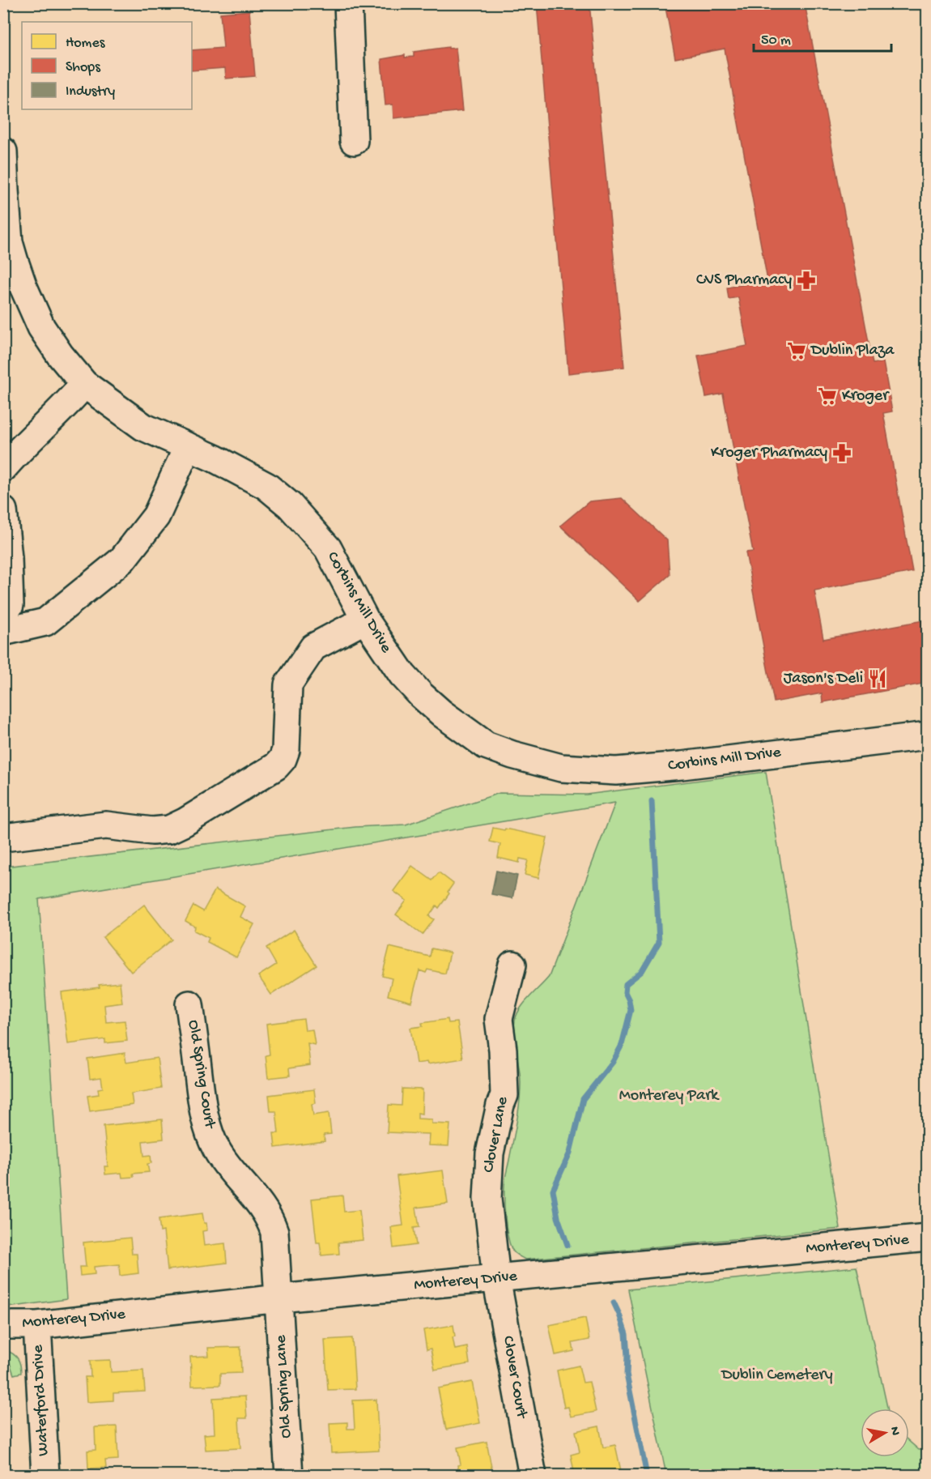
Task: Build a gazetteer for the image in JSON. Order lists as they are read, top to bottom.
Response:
{
  "streets": {
    "street": [
      "Corbins Mill Drive",
      "Old Spring Court",
      "Clover Lane",
      "Monterey Drive",
      "Clover Court",
      "Old Spring Lane",
      "Waterford Drive"
    ]
  },
  "crossings": [
    ["Old Spring Court", "Monterey Drive"],
    ["Old Spring Court", "Old Spring Lane"],
    ["Clover Lane", "Monterey Drive"],
    ["Clover Lane", "Clover Court"],
    ["Monterey Drive", "Clover Court"],
    ["Monterey Drive", "Old Spring Lane"],
    ["Monterey Drive", "Waterford Drive"]
  ],
  "parks": ["Monterey Park", "Dublin Cemetery"],
  "places": {
    "pharmacy": ["CVS Pharmacy", "Kroger Pharmacy"],
    "supermarket": ["Dublin Plaza", "Kroger"],
    "restaurant": ["Jason's Deli"]
  },
  "legend": ["Homes", "Shops", "Industry"],
  "scale_bar": "50 m",
  "north": "right"
}
